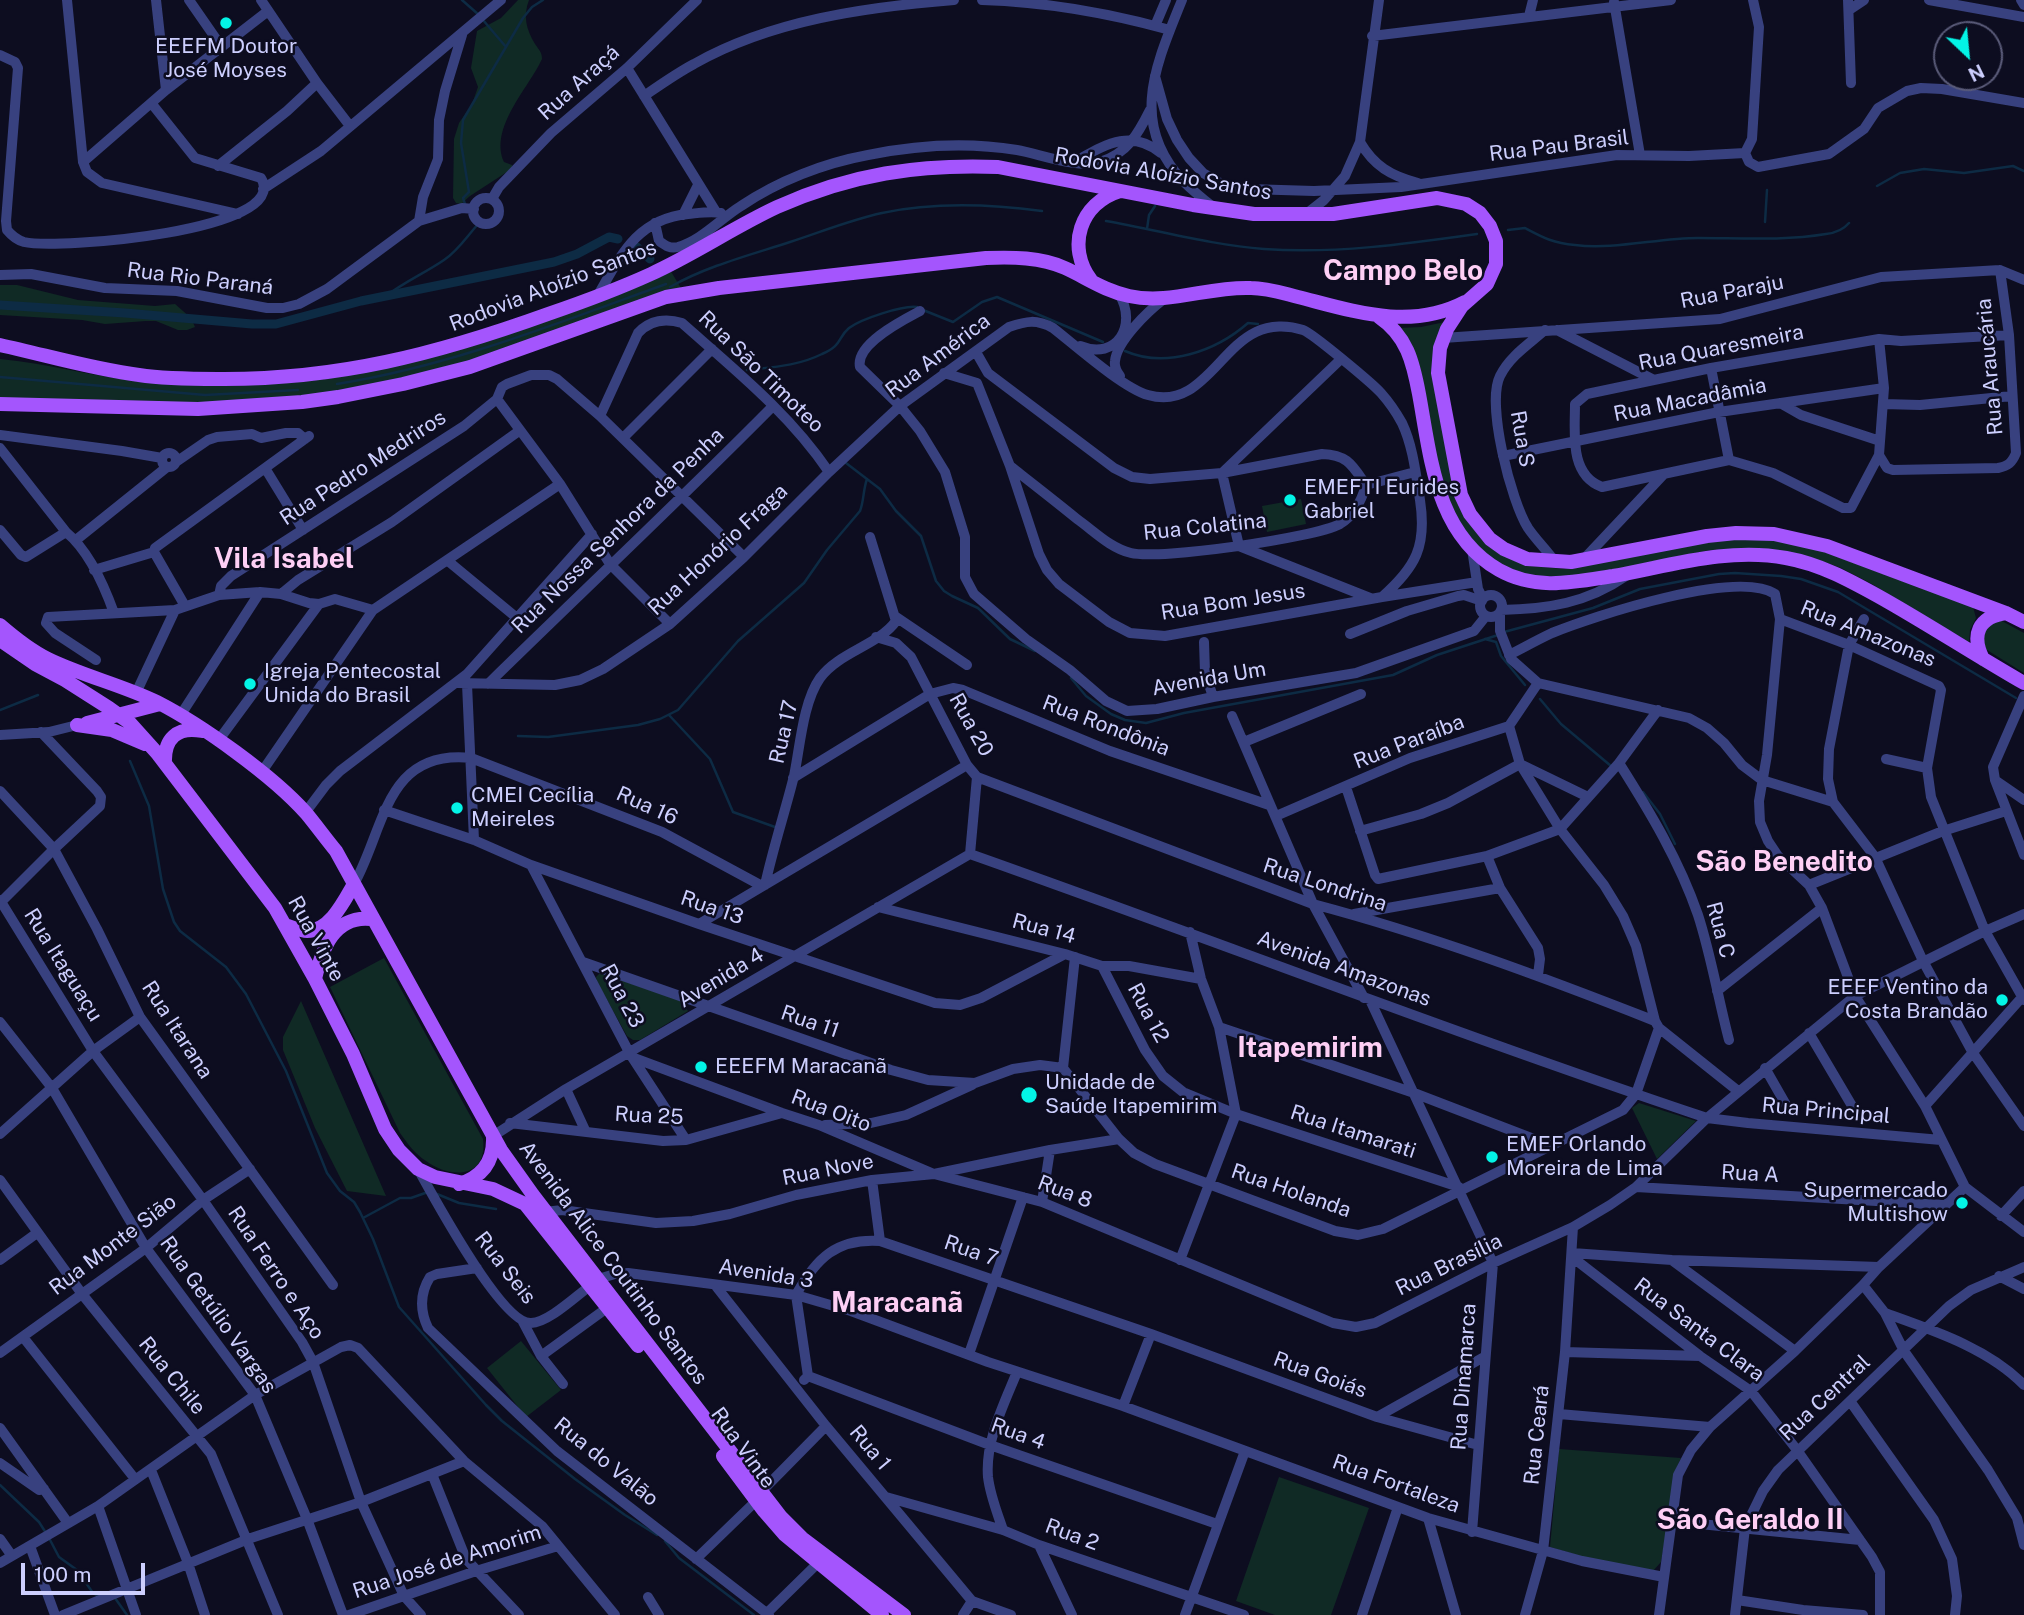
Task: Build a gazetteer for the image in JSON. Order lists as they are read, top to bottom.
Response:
{
  "streets": {
    "main road": ["Rodovia Aloízio Santos", "Rua Vinte", "Avenida Alice Coutinho Santos"],
    "street": [
      "Rua Araçá",
      "Rua Pau Brasil",
      "Rua Rio Paraná",
      "Rua Paraju",
      "Rua Quaresmeira",
      "Rua América",
      "Rua Araucária",
      "Rua São Timoteo",
      "Rua Macadâmia",
      "Rua S",
      "Rua Pedro Medriros",
      "Rua Colatina",
      "Rua Nossa Senhora da Penha",
      "Rua Honório Fraga",
      "Rua Bom Jesus",
      "Rua Amazonas",
      "Avenida Um",
      "Rua 20",
      "Rua Rondônia",
      "Rua 17",
      "Rua Paraíba",
      "Rua 16",
      "Rua Londrina",
      "Rua 13",
      "Rua 14",
      "Rua C",
      "Rua Itaguaçu",
      "Avenida Amazonas",
      "Avenida 4",
      "Rua 23",
      "Rua 12",
      "Rua 11",
      "Rua Itarana",
      "Rua Oito",
      "Rua Principal",
      "Rua 25",
      "Rua Itamarati",
      "Rua Nove",
      "Rua A",
      "Rua Holanda",
      "Rua 8",
      "Rua Monte Sião",
      "Rua 7",
      "Rua Brasília",
      "Rua Seis",
      "Rua Ferro e Aço",
      "Avenida 3",
      "Rua Getúlio Vargas",
      "Rua Santa Clara",
      "Rua Goiás",
      "Rua Chile",
      "Rua Dinamarca",
      "Rua Central",
      "Rua 4",
      "Rua Ceará",
      "Rua 1",
      "Rua do Valão",
      "Rua Fortaleza",
      "Rua 2",
      "Rua José de Amorim"
    ]
  },
  "crossings": [
    ["Rua Araçá", "Rua Rio Paraná"],
    ["Rodovia Aloízio Santos", "Rua Paraju"],
    ["Rodovia Aloízio Santos", "Rua S"],
    ["Rua Paraju", "Rua Araucária"],
    ["Rua Paraju", "Rua S"],
    ["Rua Quaresmeira", "Rua Araucária"],
    ["Rua Quaresmeira", "Rua Macadâmia"],
    ["Rua América", "Rua São Timoteo"],
    ["Rua América", "Rua Honório Fraga"],
    ["Rua América", "Avenida Um"],
    ["Rua São Timoteo", "Rua Pedro Medriros"],
    ["Rua São Timoteo", "Rua Nossa Senhora da Penha"],
    ["Rua São Timoteo", "Rua Honório Fraga"],
    ["Rua Macadâmia", "Rua S"],
    ["Rua Pedro Medriros", "Rua Nossa Senhora da Penha"],
    ["Rua Pedro Medriros", "Rua Honório Fraga"],
    ["Rua Colatina", "Rua Bom Jesus"],
    ["Rua Nossa Senhora da Penha", "Rua Honório Fraga"],
    ["Rua Amazonas", "Rua Brasília"],
    ["Rua 20", "Rua Rondônia"],
    ["Rua 20", "Rua 17"],
    ["Rua 20", "Rua Londrina"],
    ["Rua Rondônia", "Rua Dinamarca"],
    ["Rua 17", "Rua 16"],
    ["Rua Paraíba", "Rua Dinamarca"],
    ["Rua Londrina", "Rua Brasília"],
    ["Rua Londrina", "Rua Dinamarca"],
    ["Rua 13", "Rua 14"],
    ["Rua 13", "Avenida 4"],
    ["Rua 13", "Rua 23"],
    ["Rua 14", "Avenida 4"],
    ["Rua 14", "Rua 12"],
    ["Rua Vinte", "Avenida Alice Coutinho Santos"],
    ["Rua Vinte", "Rua Seis"],
    ["Rua Vinte", "Avenida 3"],
    ["Rua Itaguaçu", "Rua Ferro e Aço"],
    ["Avenida Amazonas", "Avenida 4"],
    ["Avenida Amazonas", "Rua Principal"],
    ["Avenida Amazonas", "Rua Holanda"],
    ["Avenida Amazonas", "Rua Brasília"],
    ["Avenida Amazonas", "Rua Dinamarca"],
    ["Avenida 4", "Rua 23"],
    ["Avenida 4", "Rua 11"],
    ["Avenida 4", "Rua Oito"],
    ["Avenida 4", "Rua 25"],
    ["Avenida 4", "Avenida Alice Coutinho Santos"],
    ["Rua 23", "Rua 11"],
    ["Rua 23", "Rua Oito"],
    ["Rua 23", "Rua 25"],
    ["Rua 12", "Rua Itamarati"],
    ["Rua Itarana", "Rua Monte Sião"],
    ["Rua Oito", "Rua 25"],
    ["Rua Oito", "Rua Nove"],
    ["Rua Oito", "Rua 8"],
    ["Rua Principal", "Rua Brasília"],
    ["Rua Itamarati", "Rua Holanda"],
    ["Rua Itamarati", "Rua Dinamarca"],
    ["Rua Nove", "Rua Holanda"],
    ["Rua Nove", "Rua 8"],
    ["Rua Nove", "Avenida Alice Coutinho Santos"],
    ["Rua A", "Rua Brasília"],
    ["Rua Holanda", "Rua Dinamarca"],
    ["Rua 8", "Rua Brasília"],
    ["Rua Monte Sião", "Rua Ferro e Aço"],
    ["Rua Monte Sião", "Rua Getúlio Vargas"],
    ["Rua Monte Sião", "Rua Chile"],
    ["Rua 7", "Avenida 3"],
    ["Rua 7", "Rua Goiás"],
    ["Avenida Alice Coutinho Santos", "Rua Seis"],
    ["Avenida Alice Coutinho Santos", "Avenida 3"],
    ["Rua Brasília", "Rua Dinamarca"],
    ["Rua Seis", "Avenida 3"],
    ["Rua Seis", "Rua do Valão"],
    ["Rua Ferro e Aço", "Rua José de Amorim"],
    ["Avenida 3", "Rua 1"],
    ["Avenida 3", "Rua Fortaleza"],
    ["Rua Santa Clara", "Rua Central"],
    ["Rua Santa Clara", "Rua Ceará"],
    ["Rua Goiás", "Rua Dinamarca"],
    ["Rua Dinamarca", "Rua Fortaleza"],
    ["Rua Ceará", "Rua Fortaleza"],
    ["Rua 1", "Rua 2"]
  ],
  "districts": [
    "Campo Belo",
    "Vila Isabel",
    "São Benedito",
    "Itapemirim",
    "Maracanã",
    "São Geraldo II"
  ],
  "places": [
    "EEEFM Doutor José Moyses",
    "EMEFTI Eurides Gabriel",
    "Igreja Pentecostal Unida do Brasil",
    "CMEI Cecília Meireles",
    "EEEF Ventino da Costa Brandão",
    "EEEFM Maracanã",
    "Unidade de Saúde Itapemirim",
    "EMEF Orlando Moreira de Lima",
    "Supermercado Multishow"
  ],
  "scale_bar": "100 m",
  "north": "bottom right"
}
